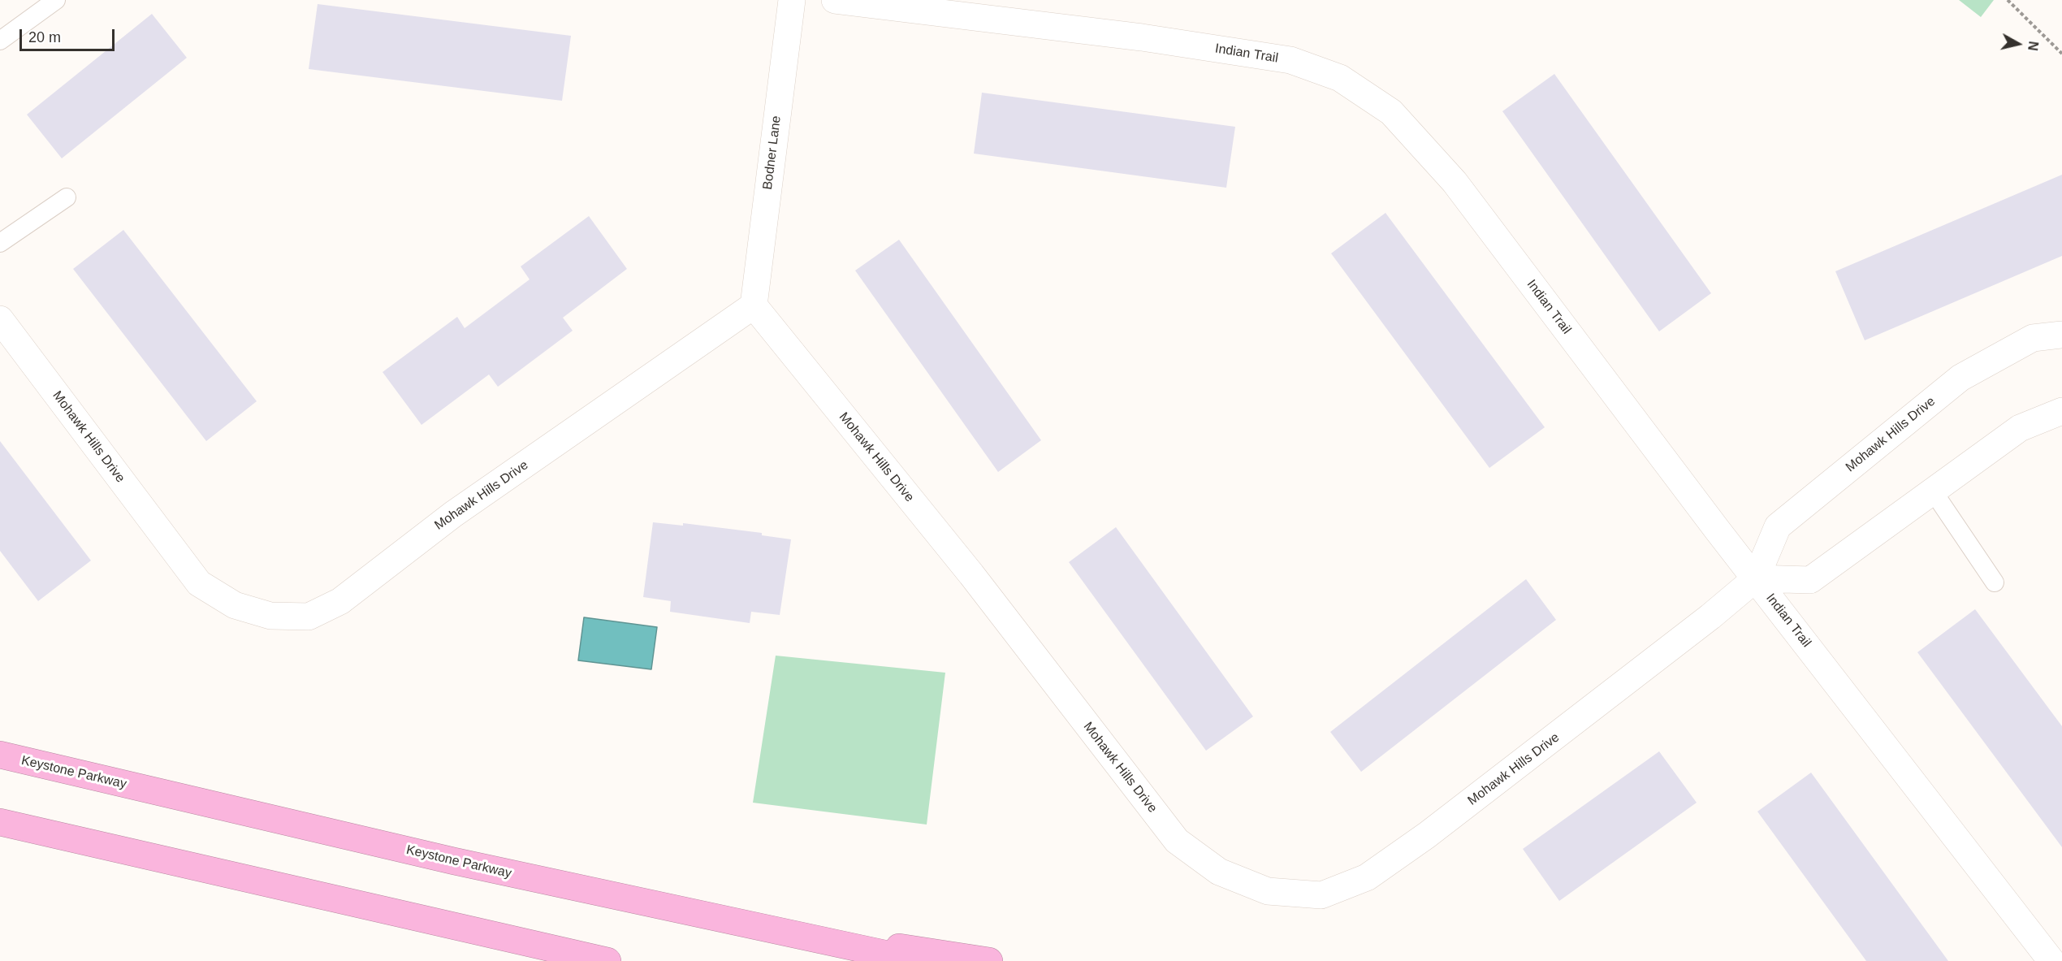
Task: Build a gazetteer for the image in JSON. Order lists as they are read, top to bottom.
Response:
{
  "streets": {
    "highway": ["Keystone Parkway"],
    "street": ["Indian Trail", "Bodner Lane", "Mohawk Hills Drive"]
  },
  "crossings": [
    ["Indian Trail", "Mohawk Hills Drive"],
    ["Bodner Lane", "Mohawk Hills Drive"]
  ],
  "scale_bar": "20 m",
  "north": "right"
}
